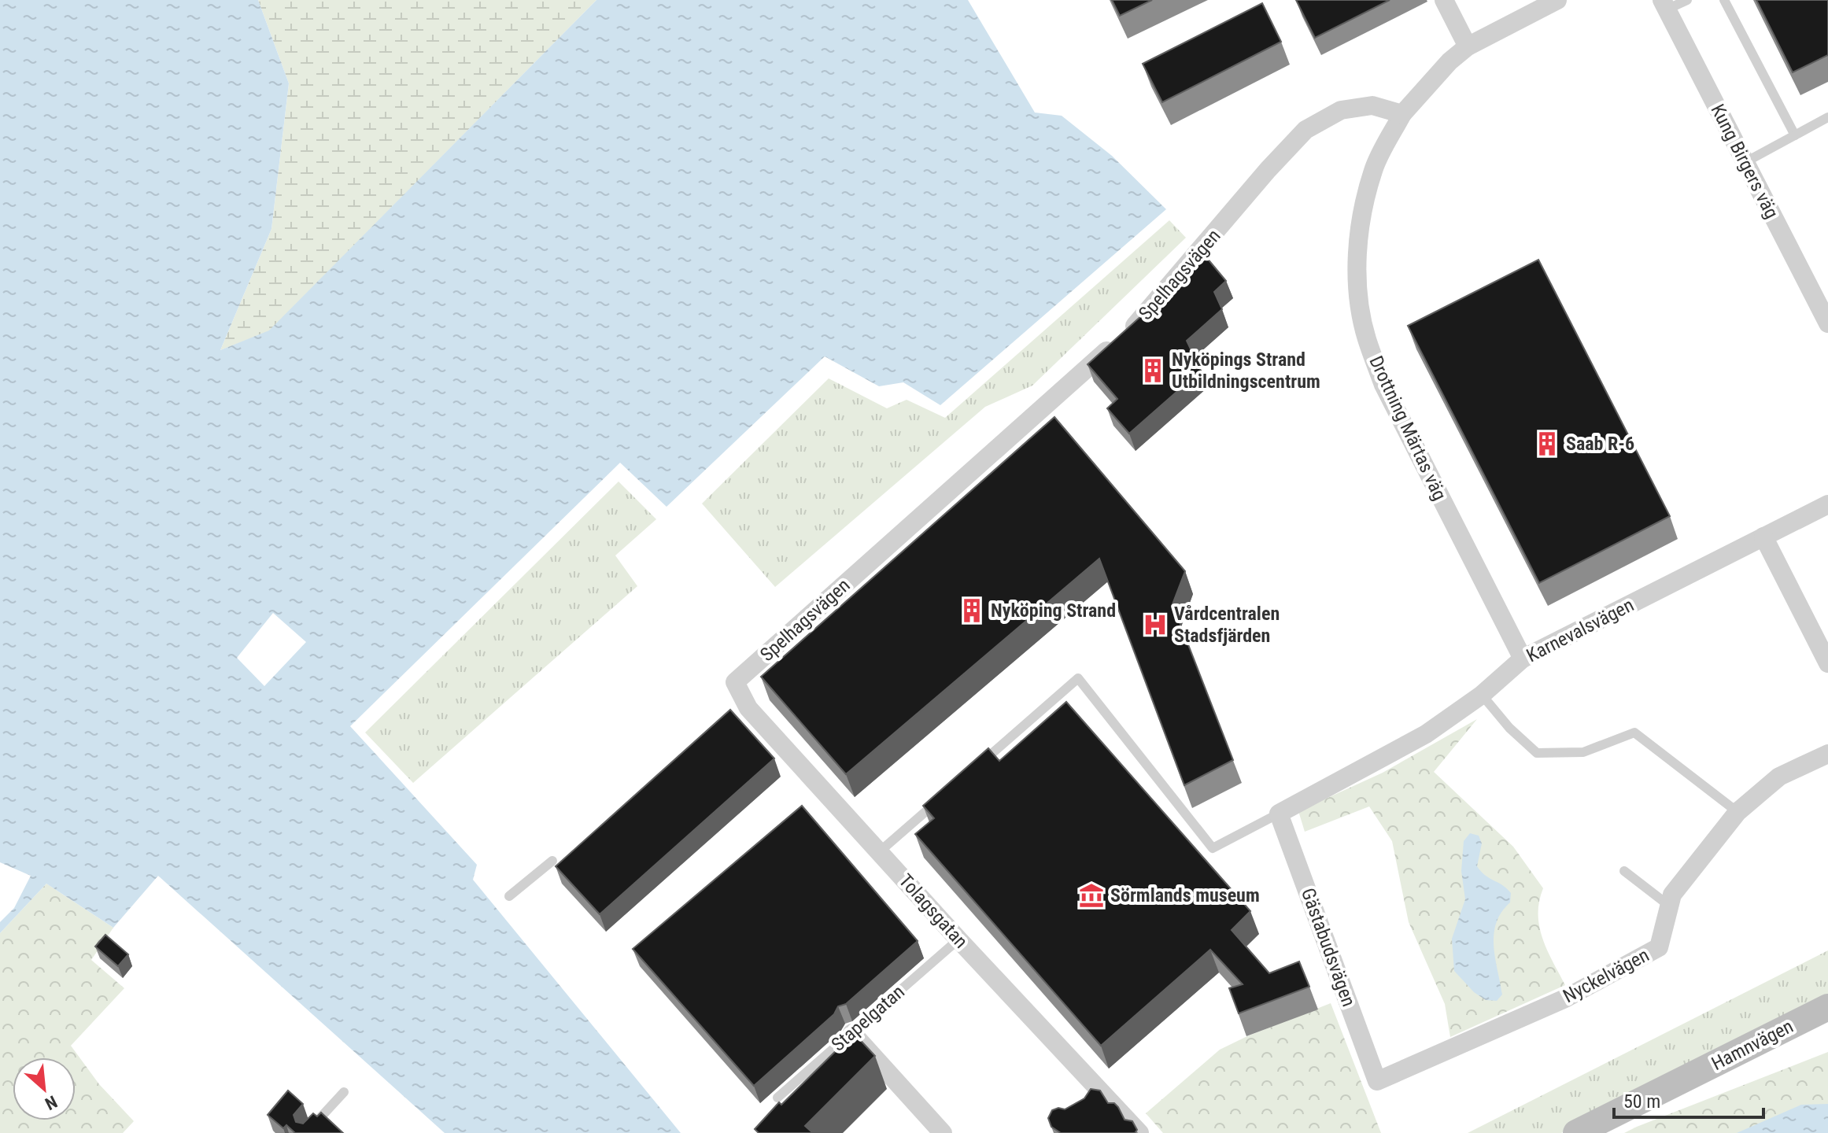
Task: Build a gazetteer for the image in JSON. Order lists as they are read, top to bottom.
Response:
{
  "streets": {
    "main road": ["Hamnvägen"],
    "street": [
      "Kung Birgers väg",
      "Spelhagsvägen",
      "Drottning Märtas väg",
      "Karnevalsvägen",
      "Tolagsgatan",
      "Gästabudsvägen",
      "Nyckelvägen"
    ],
    "lane": ["Stapelgatan"]
  },
  "crossings": [
    ["Spelhagsvägen", "Drottning Märtas väg"],
    ["Spelhagsvägen", "Tolagsgatan"],
    ["Drottning Märtas väg", "Karnevalsvägen"],
    ["Karnevalsvägen", "Gästabudsvägen"],
    ["Tolagsgatan", "Stapelgatan"],
    ["Gästabudsvägen", "Nyckelvägen"]
  ],
  "places": {
    "building": ["Nyköpings Strand Utbildningscentrum", "Saab R-6", "Nyköping Strand"],
    "hospital": ["Vårdcentralen Stadsfjärden"],
    "museum": ["Sörmlands museum"]
  },
  "scale_bar": "50 m",
  "north": "bottom right"
}
